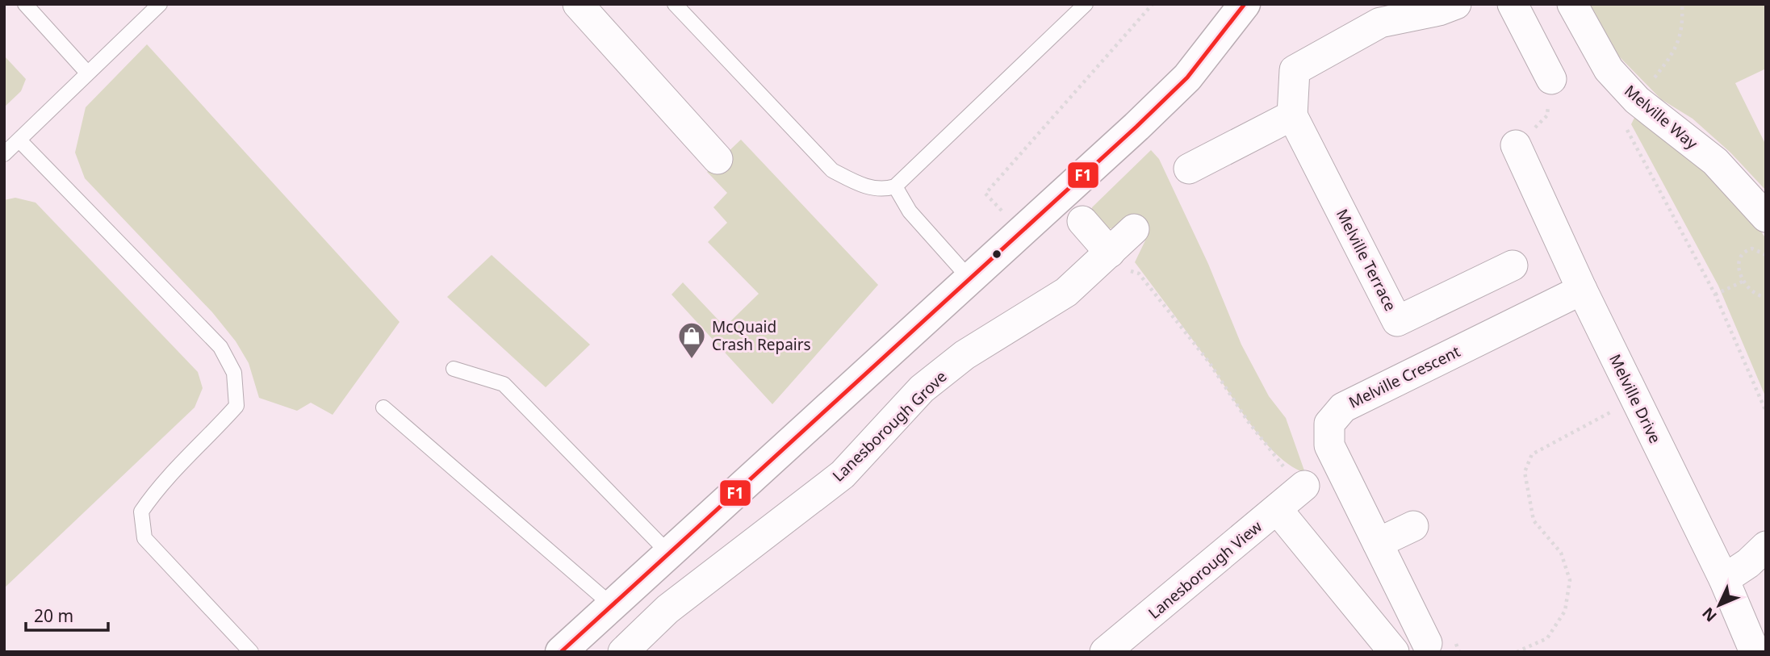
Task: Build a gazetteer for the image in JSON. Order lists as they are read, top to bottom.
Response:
{
  "streets": {
    "street": [
      "Melville Way",
      "Melville Terrace",
      "Melville Crescent",
      "Melville Drive",
      "Lanesborough Grove",
      "Lanesborough View"
    ]
  },
  "crossings": [
    ["Melville Crescent", "Melville Drive"]
  ],
  "places": {
    "shop": ["McQuaid Crash Repairs"]
  },
  "lines": ["transit line F1"],
  "scale_bar": "20 m",
  "north": "bottom left"
}
